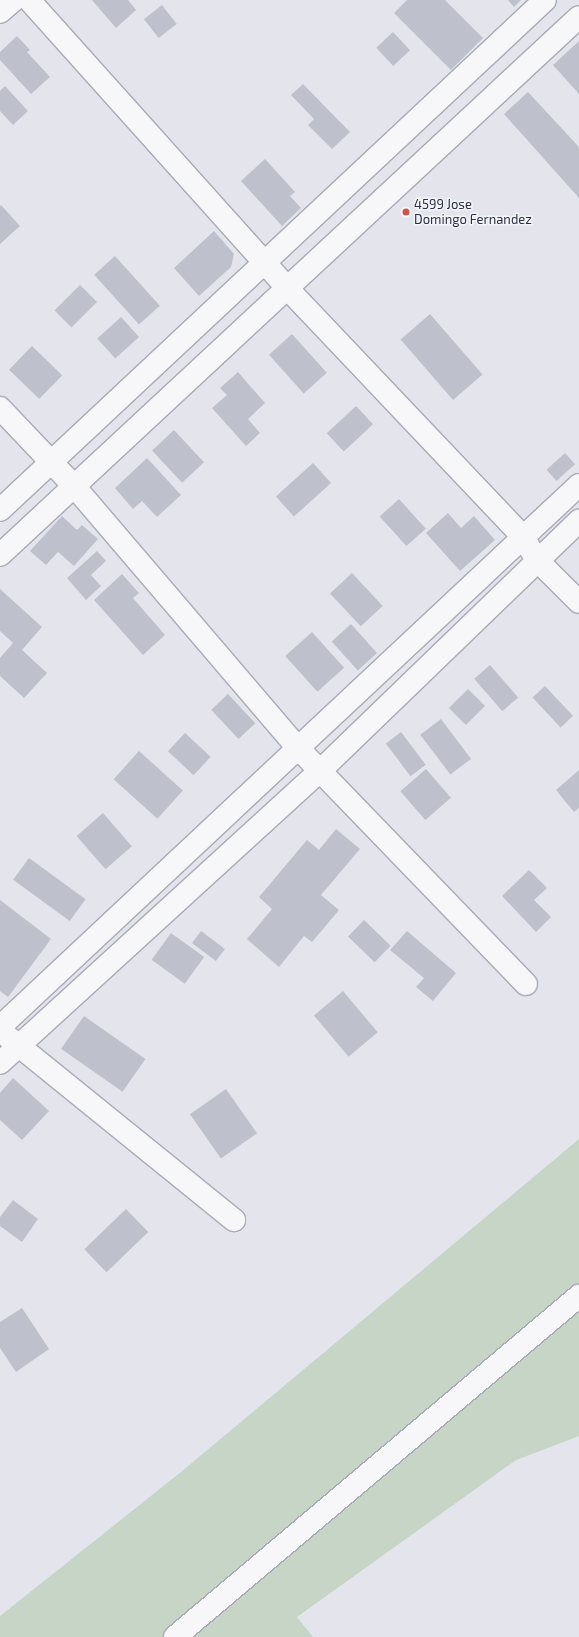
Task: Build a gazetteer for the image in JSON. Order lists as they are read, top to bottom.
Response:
{
  "places": ["4599 Jose Domingo Fernandez"]
}
